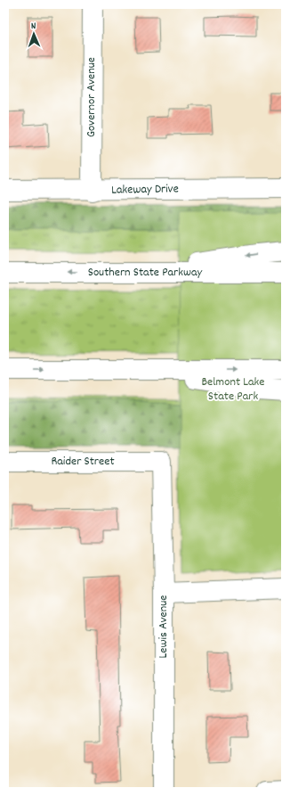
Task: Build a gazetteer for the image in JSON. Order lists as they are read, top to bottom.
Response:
{
  "streets": {
    "main road": [
      "Governor Avenue",
      "Lakeway Drive",
      "Southern State Parkway",
      "Raider Street",
      "Lewis Avenue"
    ]
  },
  "crossings": [
    ["Governor Avenue", "Lakeway Drive"],
    ["Raider Street", "Lewis Avenue"]
  ],
  "parks": ["Belmont Lake State Park"],
  "north": "top"
}
